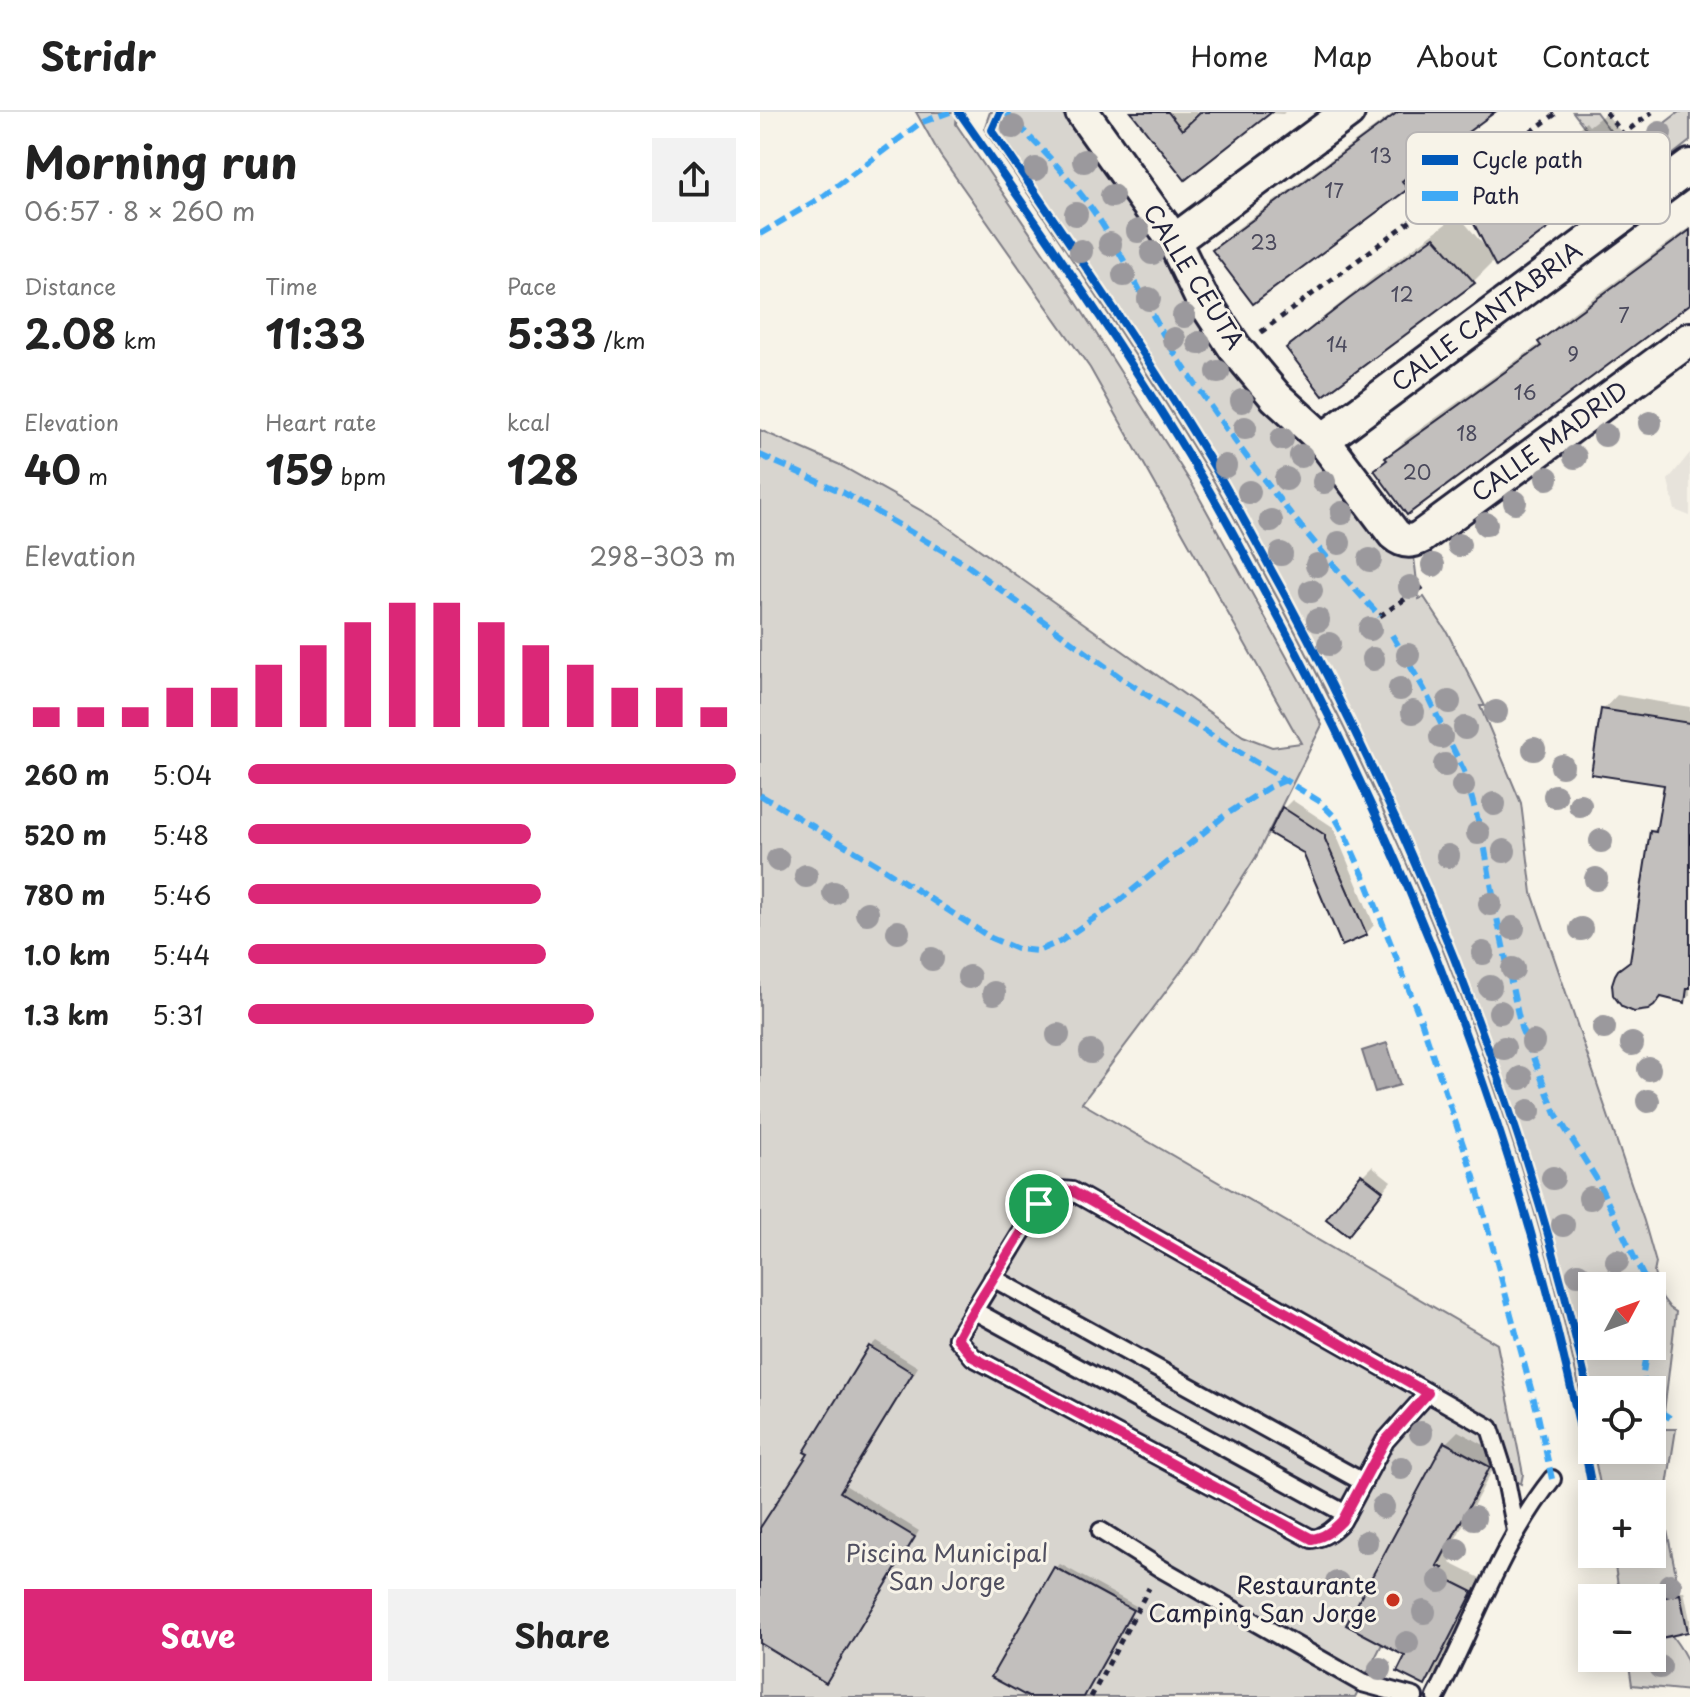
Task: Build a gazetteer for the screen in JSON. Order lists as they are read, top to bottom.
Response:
{
  "streets": {
    "street": ["CALLE CEUTA", "CALLE CANTABRIA", "CALLE MADRID"]
  },
  "crossings": [
    ["CALLE CEUTA", "CALLE CANTABRIA"],
    ["CALLE CEUTA", "CALLE MADRID"]
  ],
  "parks": ["Piscina Municipal San Jorge"],
  "places": ["Restaurante Camping San Jorge"],
  "house_numbers": [
    "13",
    "17",
    "23",
    "12",
    "7",
    "14",
    "9",
    "16",
    "18",
    "20"
  ],
  "legend": ["Cycle path", "Path"],
  "north": "top right",
  "page": {
    "header": "Stridr",
    "nav": [
      "Home",
      "Map",
      "About",
      "Contact"
    ],
    "heading": ["Morning run", "06:57 · 8 × 260 m"],
    "stats": [
      ["Distance", "2.08 km"],
      ["Time", "11:33"],
      ["Pace", "5:33 /km"],
      ["Elevation", "40 m"],
      ["Heart rate", "159 bpm"],
      ["kcal", "128"]
    ],
    "chart": ["Elevation", "298–303 m"],
    "list": [
      {
        "name": "260 m",
        "note": "5:04"
      },
      {
        "name": "520 m",
        "note": "5:48"
      },
      {
        "name": "780 m",
        "note": "5:46"
      },
      {
        "name": "1.0 km",
        "note": "5:44"
      },
      {
        "name": "1.3 km",
        "note": "5:31"
      }
    ],
    "map_buttons": ["+", "−"],
    "buttons": ["Save", "Share"]
  }
}
